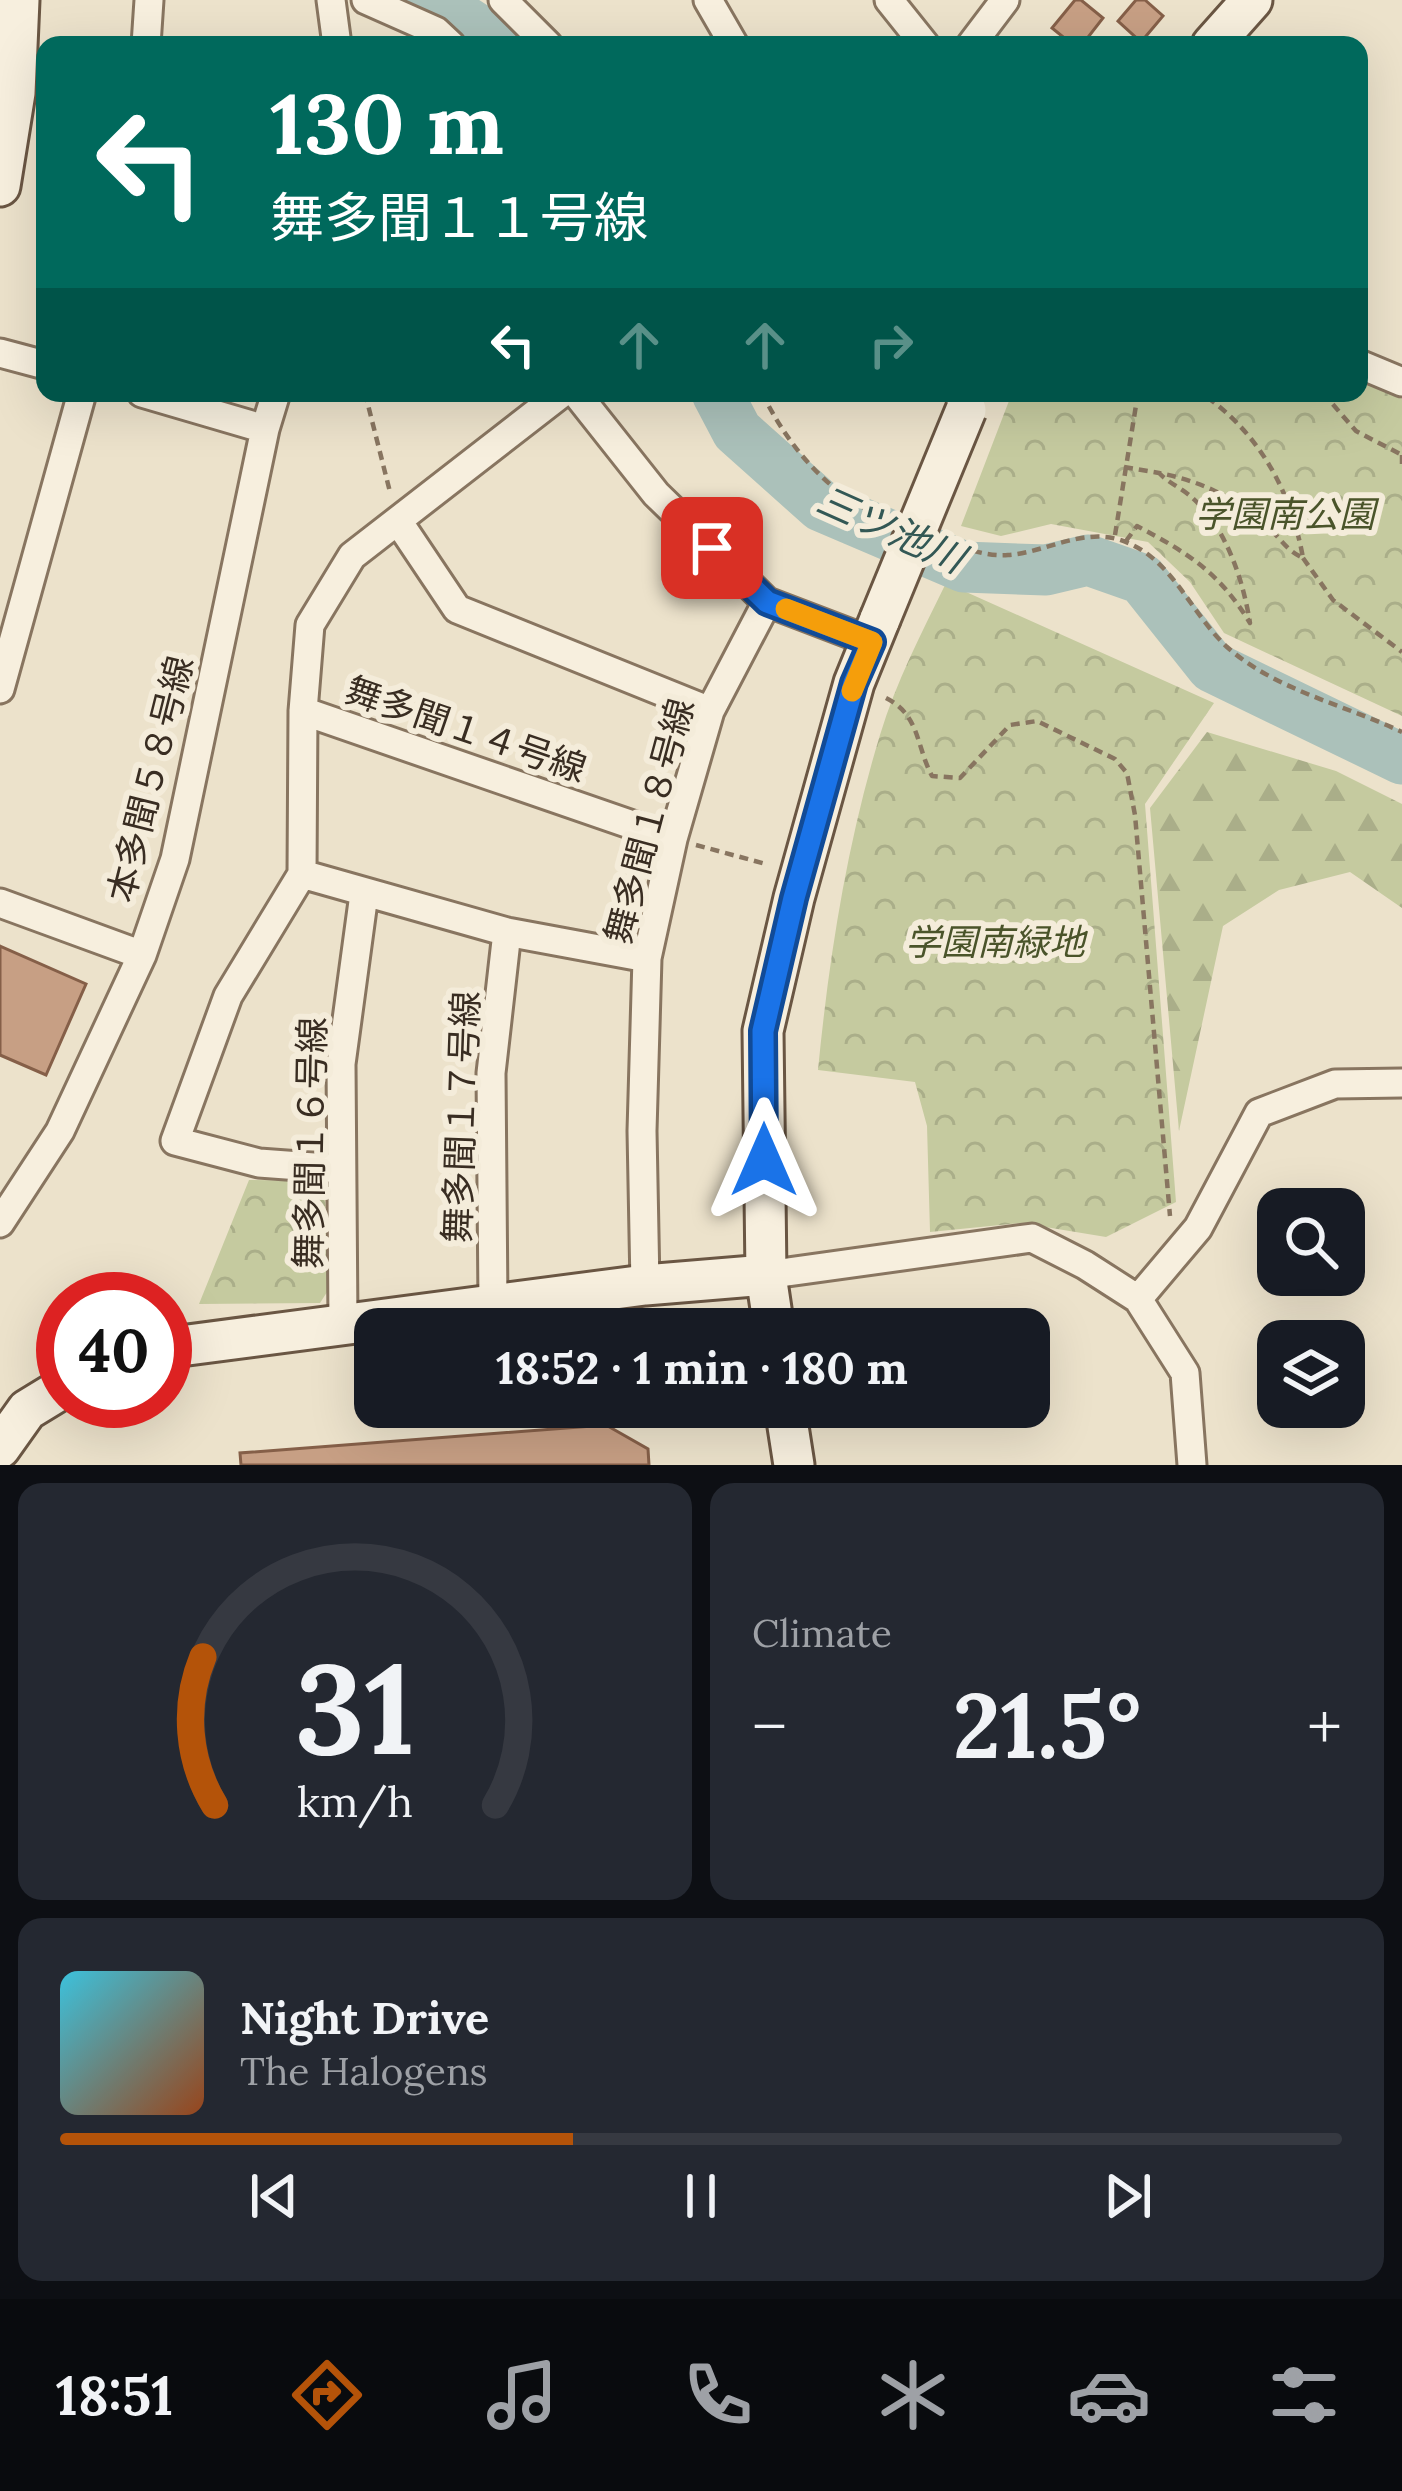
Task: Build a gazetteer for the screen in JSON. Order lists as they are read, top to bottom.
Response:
{
  "streets": {
    "street": [
      "舞多聞１４号線",
      "本多聞５８号線",
      "舞多聞１８号線",
      "舞多聞１７号線",
      "舞多聞１６号線"
    ]
  },
  "crossings": [
    ["舞多聞１４号線", "舞多聞１８号線"]
  ],
  "water": ["三ツ池川"],
  "parks": ["学園南公園", "学園南緑地"],
  "page": {
    "turn": ["130 m", "舞多聞１１号線"],
    "limit": "40",
    "trip": "18:52 · 1 min · 180 m",
    "tile": "Climate",
    "heat": ["−", "21.5°", "+"],
    "song": ["Night Drive", "The Halogens"],
    "tabs": "18:51",
    "gauge": ["31", "km/h"]
  }
}
